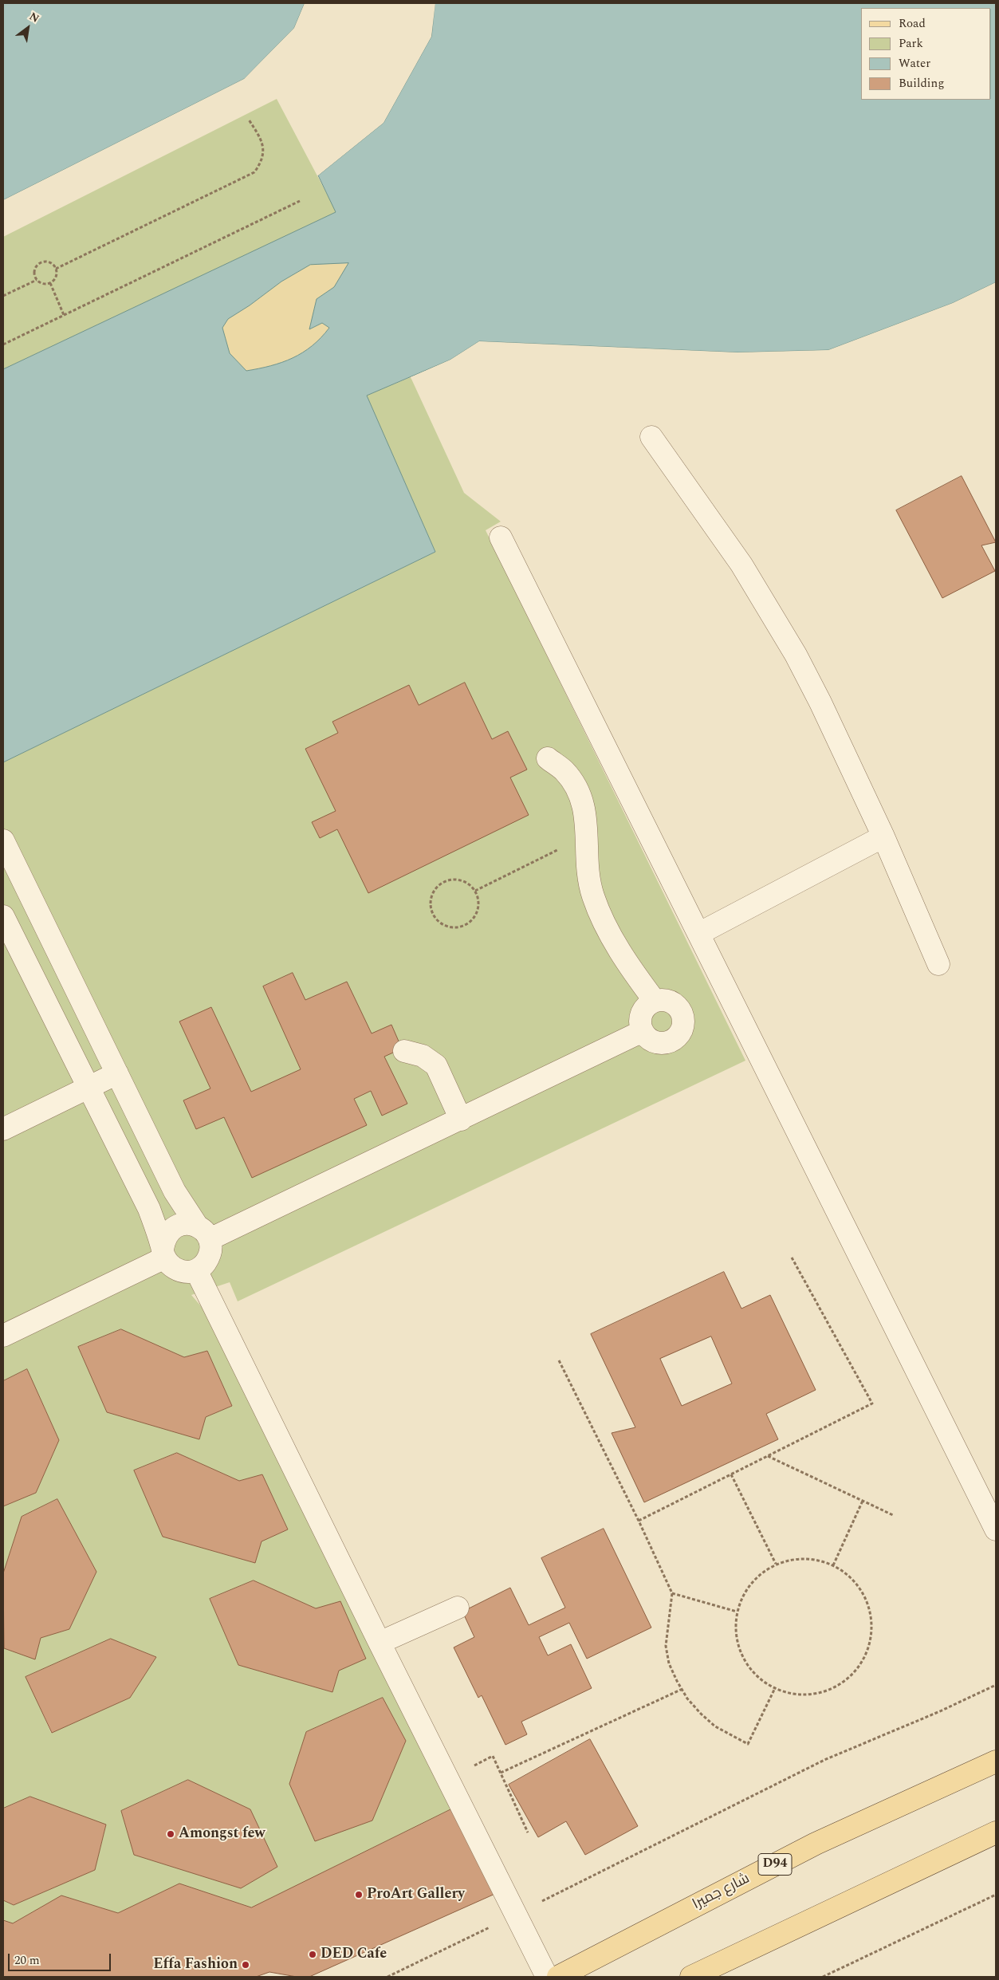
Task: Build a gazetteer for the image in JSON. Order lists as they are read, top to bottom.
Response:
{
  "streets": {
    "main road": ["D94", "شارع جميرا"]
  },
  "places": [
    "Amongst few",
    "ProArt Gallery",
    "DED Cafe",
    "Effa Fashion"
  ],
  "legend": [
    "Road",
    "Park",
    "Water",
    "Building"
  ],
  "scale_bar": "20 m",
  "north": "top right"
}
